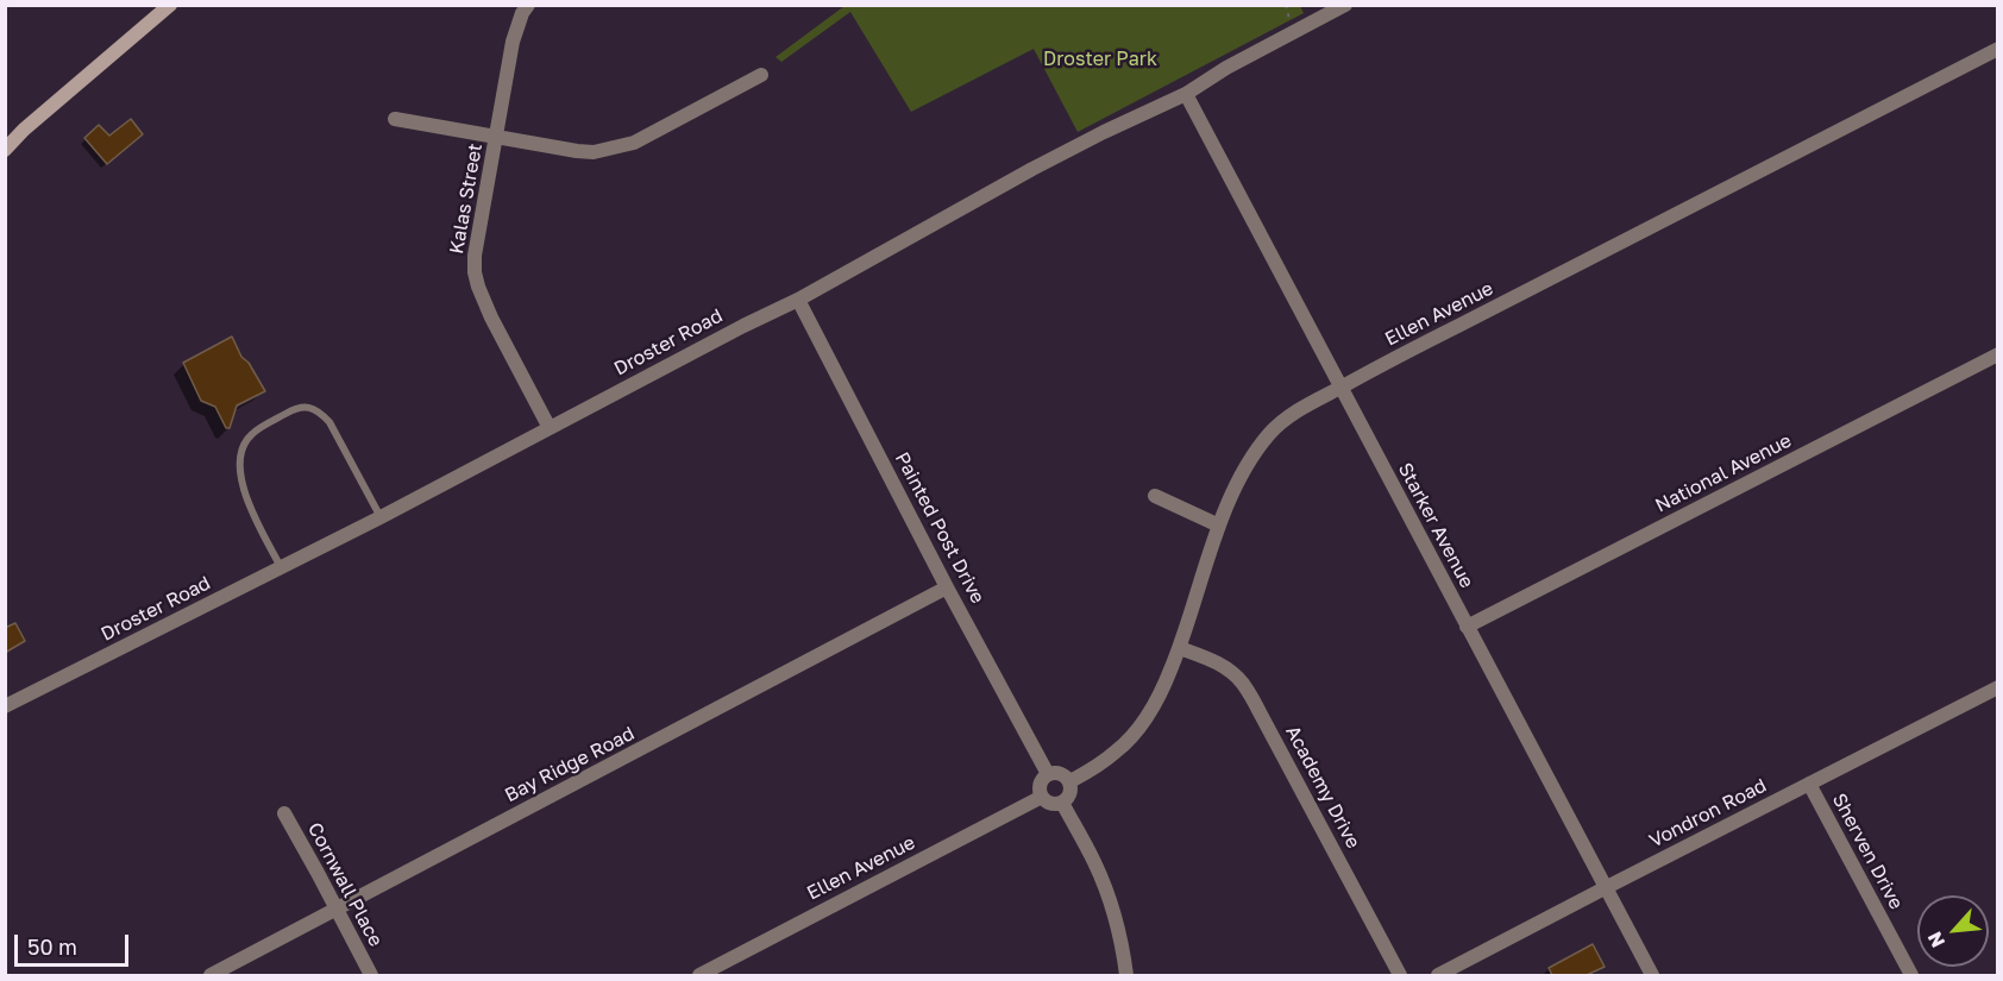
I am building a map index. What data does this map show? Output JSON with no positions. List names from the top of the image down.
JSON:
{
  "streets": {
    "street": [
      "Kalas Street",
      "Ellen Avenue",
      "Droster Road",
      "National Avenue",
      "Starker Avenue",
      "Painted Post Drive",
      "Bay Ridge Road",
      "Academy Drive",
      "Vondron Road",
      "Sherven Drive",
      "Cornwall Place"
    ]
  },
  "crossings": [
    ["Kalas Street", "Droster Road"],
    ["Ellen Avenue", "Starker Avenue"],
    ["Ellen Avenue", "Painted Post Drive"],
    ["Ellen Avenue", "Academy Drive"],
    ["Droster Road", "Starker Avenue"],
    ["Droster Road", "Painted Post Drive"],
    ["National Avenue", "Starker Avenue"],
    ["Starker Avenue", "Vondron Road"],
    ["Painted Post Drive", "Bay Ridge Road"],
    ["Bay Ridge Road", "Cornwall Place"],
    ["Vondron Road", "Sherven Drive"]
  ],
  "parks": ["Droster Park"],
  "scale_bar": "50 m",
  "north": "bottom left"
}
